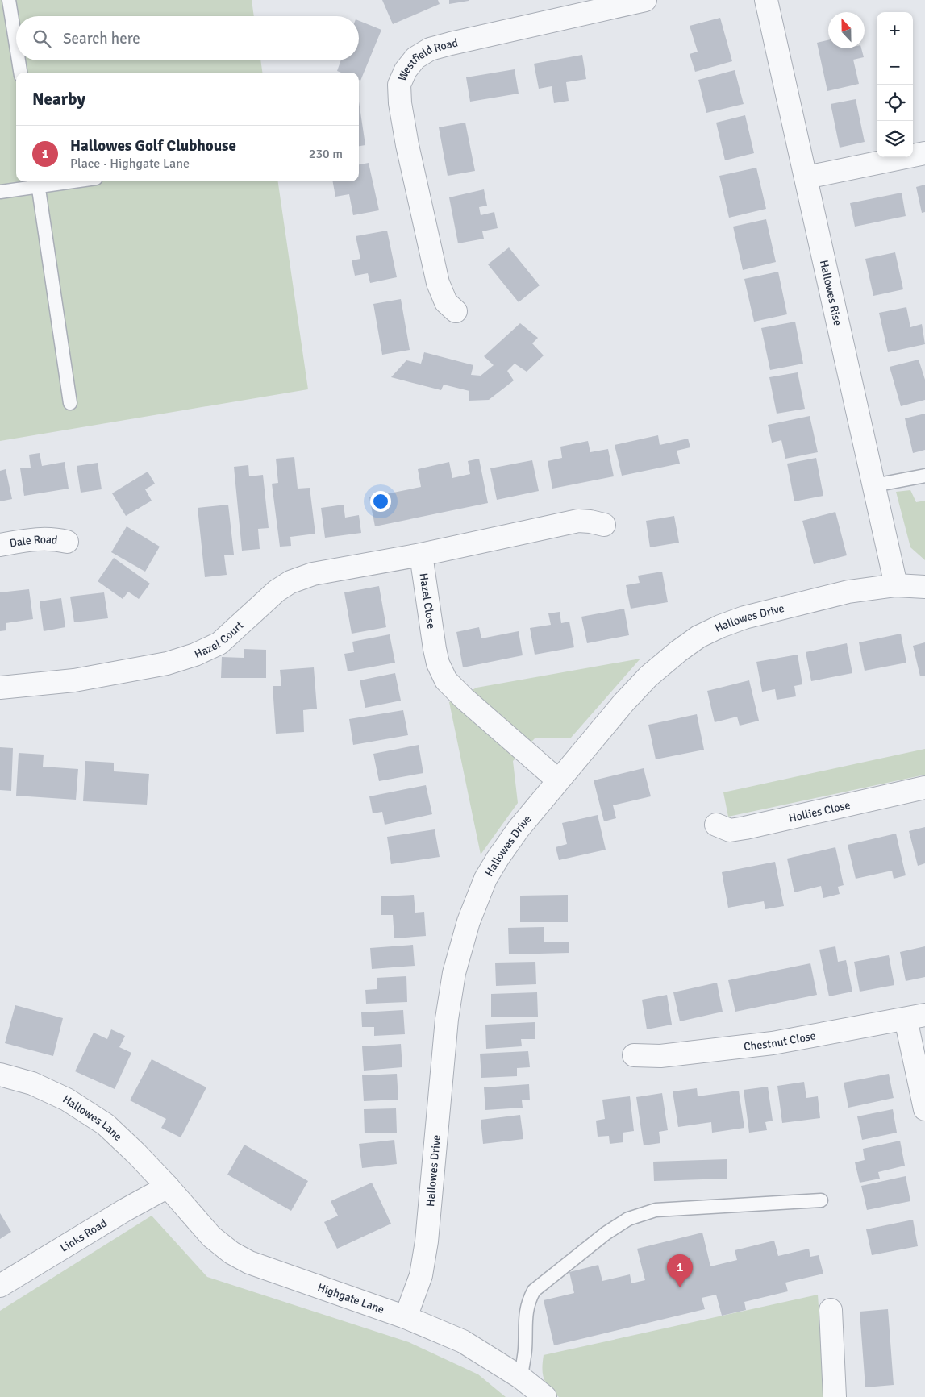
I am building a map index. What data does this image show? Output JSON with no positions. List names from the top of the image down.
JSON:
{
  "streets": {
    "street": [
      "Westfield Road",
      "Hallowes Rise",
      "Dale Road",
      "Hazel Close",
      "Hallowes Drive",
      "Hazel Court",
      "Hollies Close",
      "Chestnut Close",
      "Hallowes Lane",
      "Links Road",
      "Highgate Lane"
    ]
  },
  "crossings": [
    ["Hallowes Rise", "Hallowes Drive"],
    ["Hazel Close", "Hallowes Drive"],
    ["Hazel Close", "Hazel Court"],
    ["Hallowes Drive", "Highgate Lane"],
    ["Hallowes Lane", "Links Road"],
    ["Hallowes Lane", "Highgate Lane"],
    ["Links Road", "Highgate Lane"]
  ],
  "north": "top",
  "page": {
    "map_buttons": ["+", "−"],
    "search": "Search here",
    "heading": "Nearby",
    "list": [
      {
        "mark": "1",
        "name": "Hallowes Golf Clubhouse",
        "note": "Place · Highgate Lane",
        "value": "230 m"
      }
    ],
    "pins": "1"
  }
}
